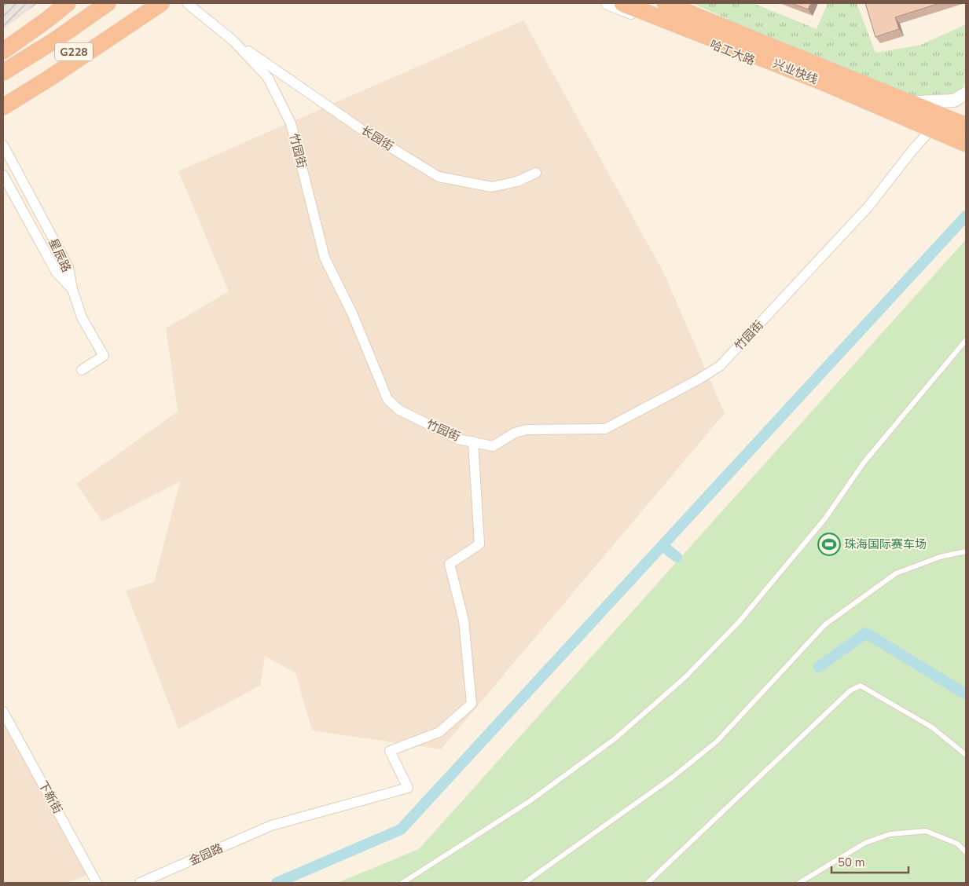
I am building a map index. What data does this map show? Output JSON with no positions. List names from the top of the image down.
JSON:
{
  "streets": {
    "highway": ["G228", "兴业快线"],
    "street": [
      "哈工大路",
      "长园街",
      "竹园街",
      "星辰路",
      "下新街",
      "金园路"
    ]
  },
  "crossings": [
    ["哈工大路", "竹园街"],
    ["长园街", "竹园街"],
    ["竹园街", "金园路"]
  ],
  "places": {
    "sports": ["珠海国际赛车场"]
  },
  "scale_bar": "50 m"
}
